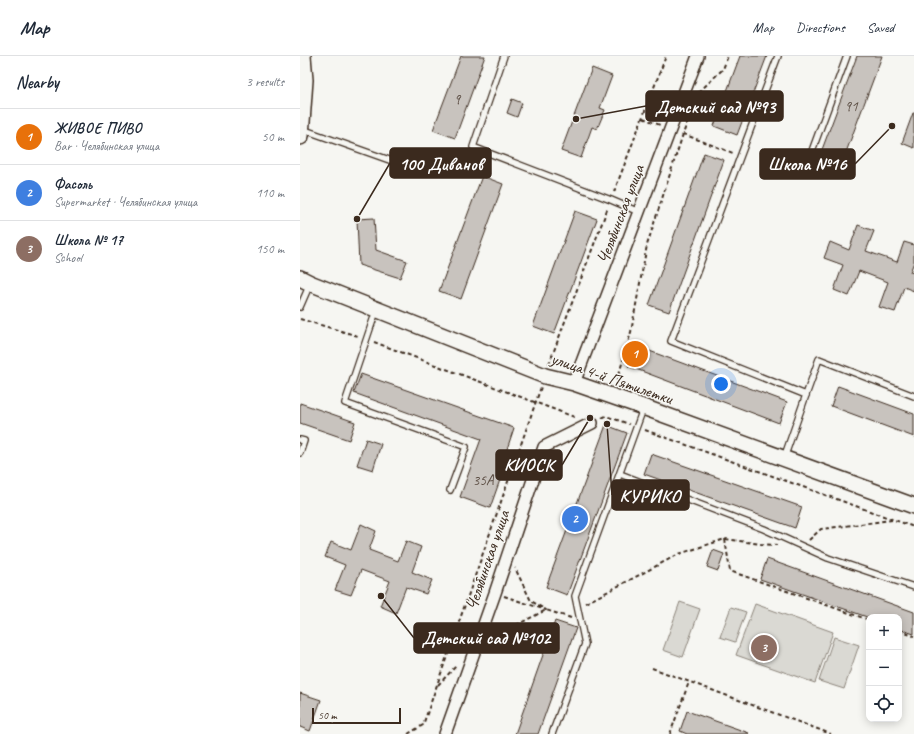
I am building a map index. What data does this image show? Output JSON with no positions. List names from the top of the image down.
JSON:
{
  "streets": {
    "street": ["Челябинская улица", "улица 4-й Пятилетки"]
  },
  "crossings": [
    ["Челябинская улица", "улица 4-й Пятилетки"]
  ],
  "places": [
    "Детский сад №93",
    "Школа №16",
    "100 Диванов",
    "КИОСК",
    "КУРИКО",
    "Детский сад №102"
  ],
  "house_numbers": ["9", "91", "35А"],
  "scale_bar": "50 m",
  "page": {
    "header": "Map",
    "nav": ["Map", "Directions", "Saved"],
    "heading": ["Nearby", "3 results"],
    "list": [
      {
        "mark": "1",
        "name": "ЖИВОЕ ПИВО",
        "note": "Bar · Челябинская улица",
        "value": "50 m"
      },
      {
        "mark": "2",
        "name": "Фасоль",
        "note": "Supermarket · Челябинская улица",
        "value": "110 m"
      },
      {
        "mark": "3",
        "name": "Школа № 17",
        "note": "School",
        "value": "150 m"
      }
    ],
    "pins": ["1", "2", "3"],
    "map_buttons": ["+", "−"],
    "scale": "50 m"
  }
}
